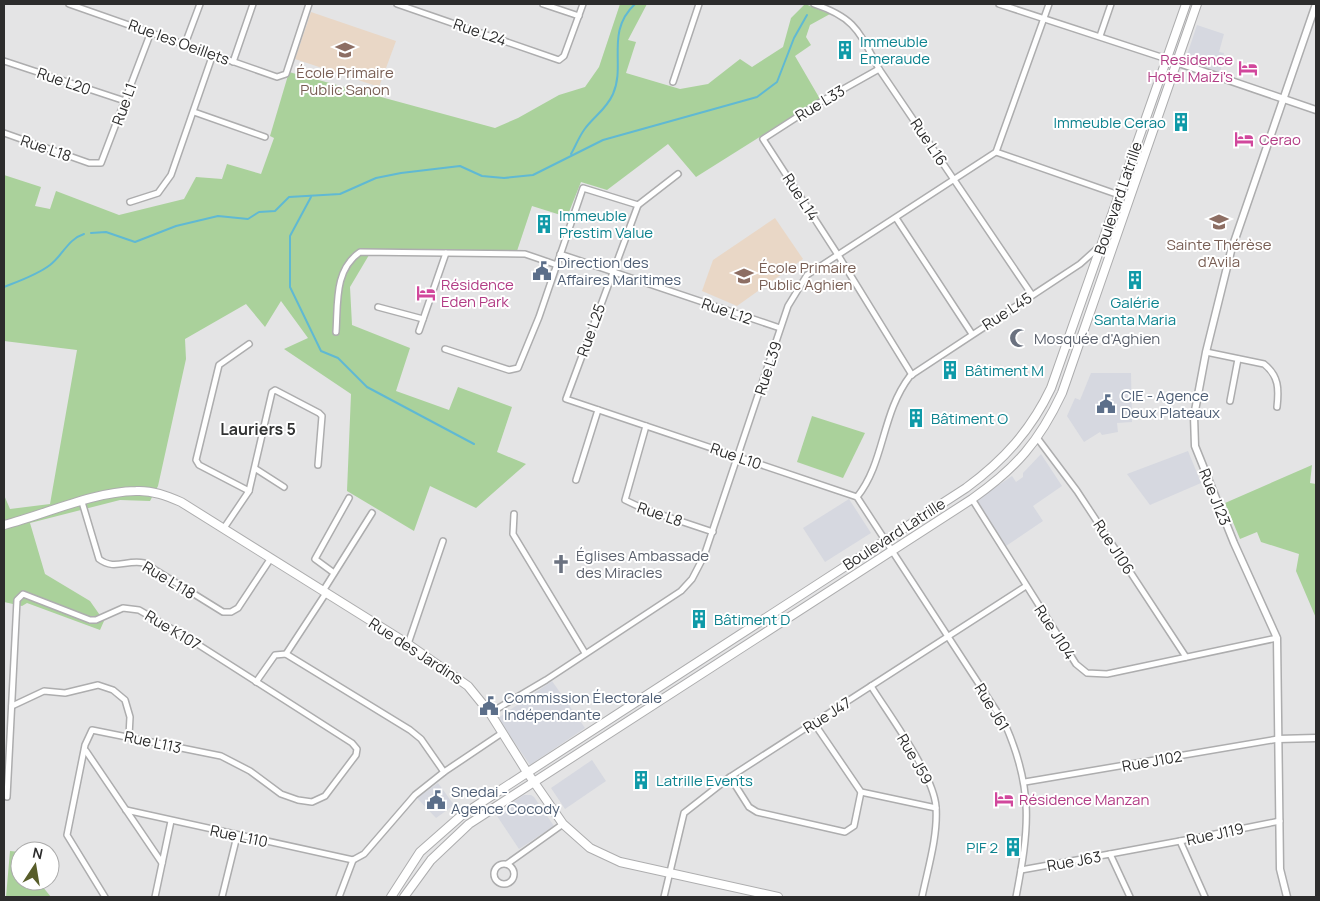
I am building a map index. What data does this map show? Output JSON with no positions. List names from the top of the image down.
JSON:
{
  "streets": {
    "main road": ["Boulevard Latrille", "Rue des Jardins"],
    "street": [
      "Rue L24",
      "Rue les Oeillets",
      "Rue L20",
      "Rue L33",
      "Rue L1",
      "Rue L16",
      "Rue L18",
      "Rue L14",
      "Rue L12",
      "Rue L45",
      "Rue L25",
      "Rue L39",
      "Rue L10",
      "Rue J123",
      "Rue L8",
      "Rue J106",
      "Rue L118",
      "Rue K107",
      "Rue J104",
      "Rue J61",
      "Rue J47",
      "Rue L113",
      "Rue J59",
      "Rue J102",
      "Rue J119",
      "Rue L110",
      "Rue J63"
    ]
  },
  "crossings": [
    ["Rue les Oeillets", "Rue L1"],
    ["Rue L20", "Rue L1"],
    ["Rue L33", "Rue L16"],
    ["Rue L33", "Rue L14"],
    ["Rue L1", "Rue L18"],
    ["Rue L16", "Rue L45"],
    ["Rue L16", "Rue L39"],
    ["Rue L14", "Rue L45"],
    ["Rue L14", "Rue L39"],
    ["Boulevard Latrille", "Rue L45"],
    ["Boulevard Latrille", "Rue J106"],
    ["Boulevard Latrille", "Rue J104"],
    ["Boulevard Latrille", "Rue des Jardins"],
    ["Boulevard Latrille", "Rue J61"],
    ["Rue L12", "Rue L25"],
    ["Rue L12", "Rue L39"],
    ["Rue L25", "Rue L10"],
    ["Rue L39", "Rue L10"],
    ["Rue L39", "Rue L8"],
    ["Rue L39", "Rue des Jardins"],
    ["Rue L10", "Rue L8"],
    ["Rue J123", "Rue J104"],
    ["Rue J123", "Rue J102"],
    ["Rue J123", "Rue J119"],
    ["Rue J106", "Rue J104"],
    ["Rue L118", "Rue des Jardins"],
    ["Rue K107", "Rue L113"],
    ["Rue J104", "Rue J47"],
    ["Rue des Jardins", "Rue J47"],
    ["Rue J61", "Rue J47"],
    ["Rue J61", "Rue J102"],
    ["Rue J61", "Rue J63"],
    ["Rue J47", "Rue J59"]
  ],
  "districts": ["Lauriers 5"],
  "places": {
    "school or university": ["École Primaire Public Sanon", "Sainte Thérèse d’Avila", "École Primaire Public Aghien"],
    "building": [
      "Immeuble Emeraude",
      "Immeuble Cerao",
      "Immeuble Prestim Value",
      "Galérie Santa Maria",
      "Bâtiment M",
      "Bâtiment O",
      "Bâtiment D",
      "Latrille Events",
      "PIF 2"
    ],
    "hotel": [
      "Residence Hotel Maizi's",
      "Cerao",
      "Résidence Eden Park",
      "Résidence Manzan"
    ],
    "public building": [
      "Direction des Affaires Maritimes",
      "CIE - Agence Deux Plateaux",
      "Commission Électorale Indépendante",
      "Snedai - Agence Cocody"
    ],
    "mosque": ["Mosquée d'Aghien"],
    "church": ["Églises Ambassade des Miracles"]
  },
  "north": "top"
}
